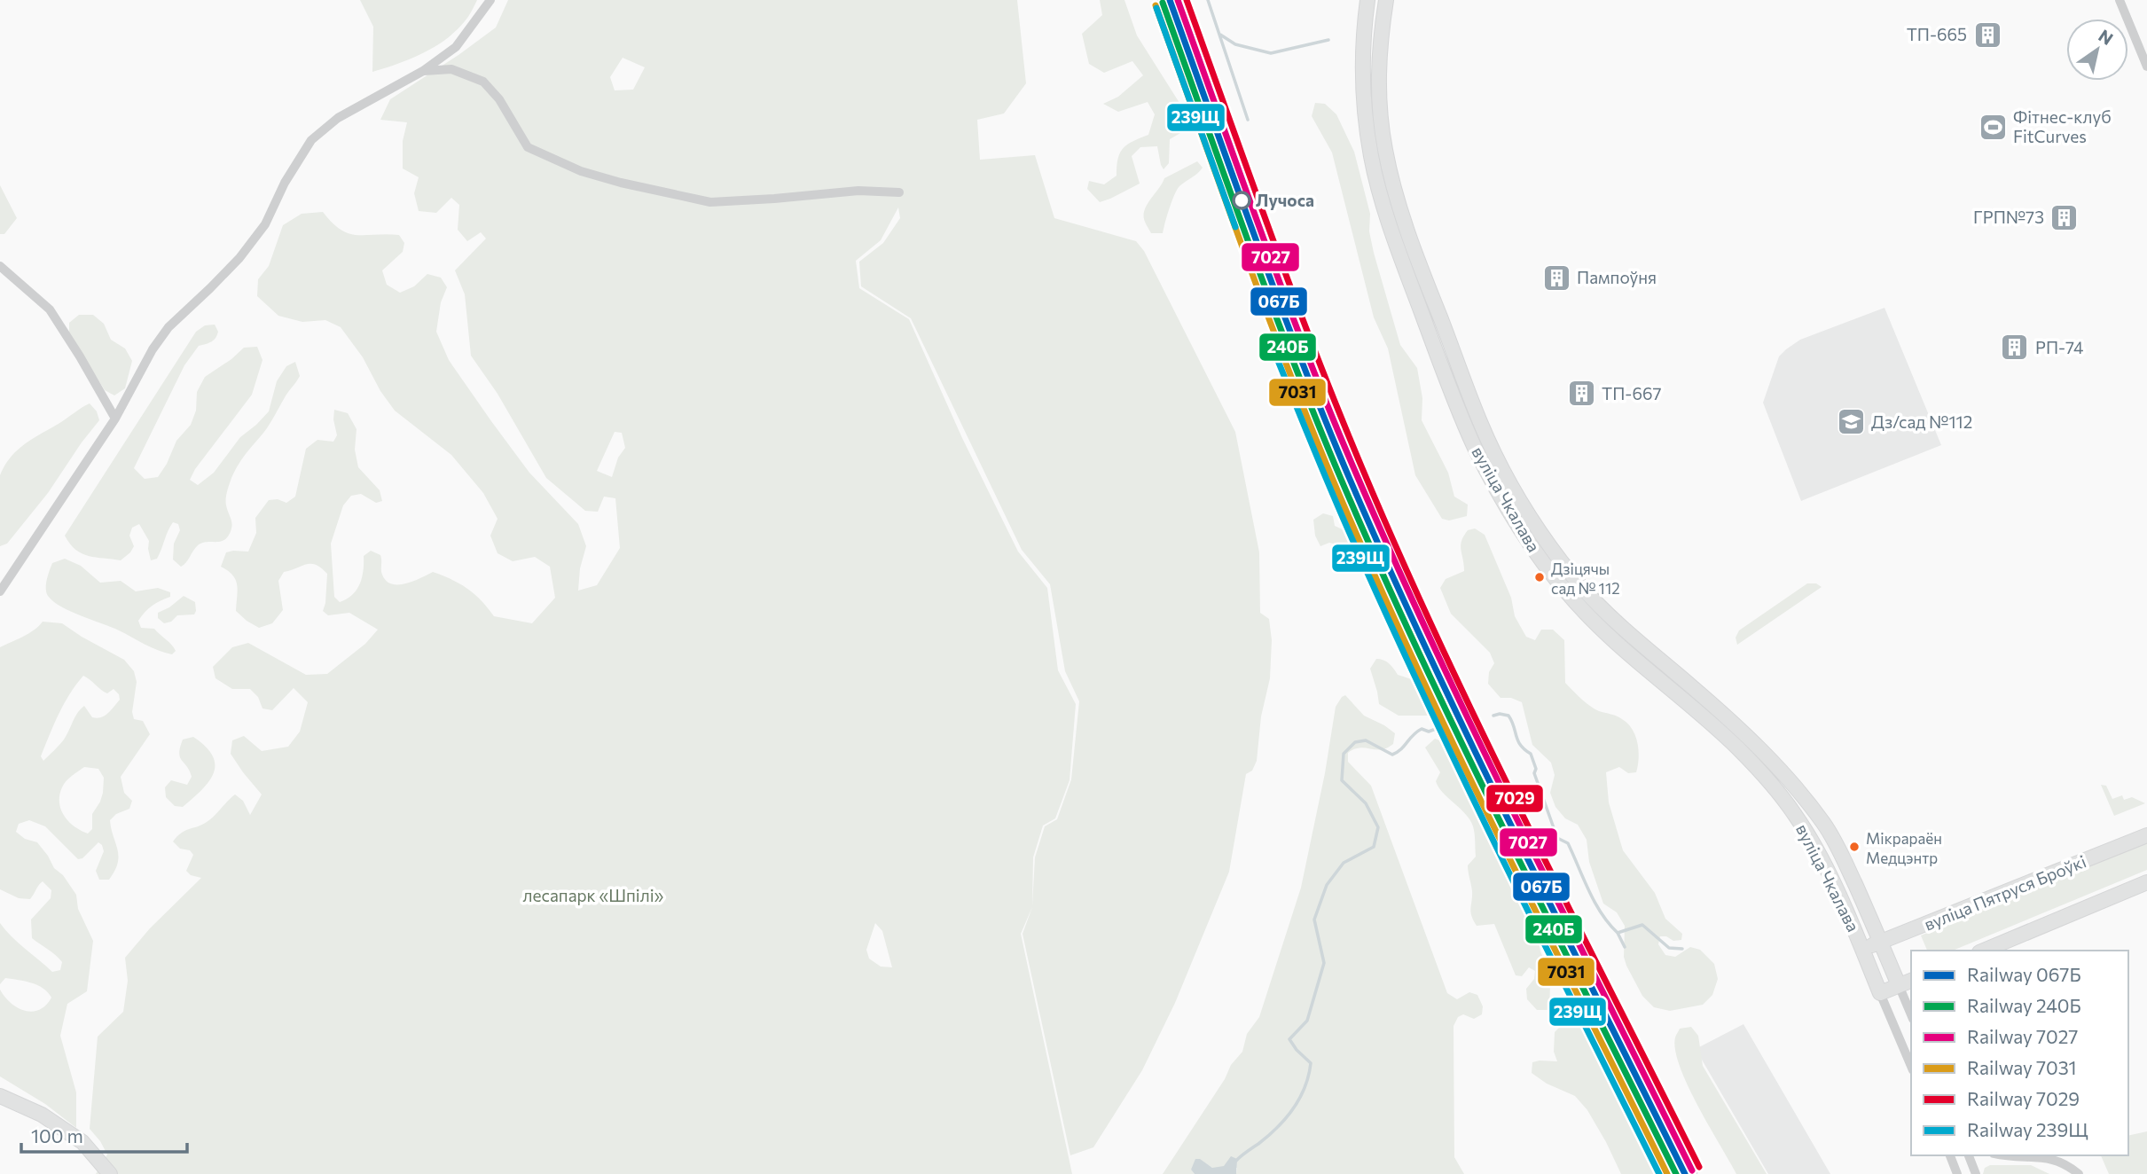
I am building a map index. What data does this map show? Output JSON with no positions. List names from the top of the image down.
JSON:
{
  "streets": {
    "main road": ["вуліца Чкалава", "вуліца Пятруся Броўкі"]
  },
  "crossings": [
    ["вуліца Чкалава", "вуліца Пятруся Броўкі"]
  ],
  "parks": ["лесапарк «Шпілі»"],
  "places": {
    "building": [
      "ТП-665",
      "ГРП№73",
      "Пампоўня",
      "РП-74",
      "ТП-667"
    ],
    "sports": ["Фітнес-клуб FitCurves"],
    "other": ["Лучоса", "Дзіцячы сад № 112", "Мікрараён Медцэнтр"],
    "school or university": ["Дз/сад №112"]
  },
  "lines": [
    "rail line 067Б",
    "rail line 7027",
    "rail line 7029",
    "rail line 240Б",
    "rail line 7031",
    "rail line 239Щ"
  ],
  "legend": [
    "Railway 067Б",
    "Railway 240Б",
    "Railway 7027",
    "Railway 7031",
    "Railway 7029",
    "Railway 239Щ"
  ],
  "scale_bar": "100 m",
  "north": "top right"
}
